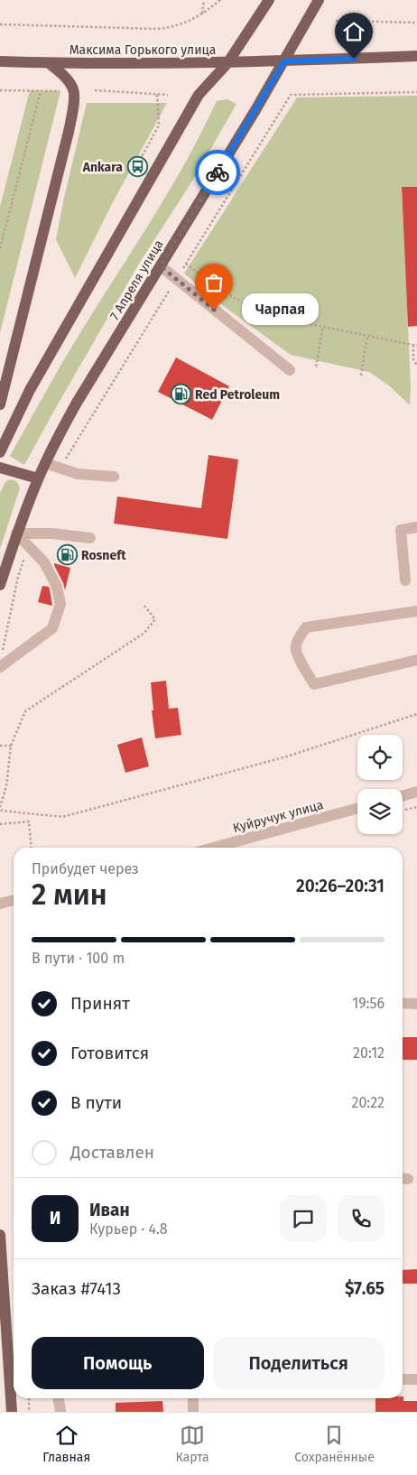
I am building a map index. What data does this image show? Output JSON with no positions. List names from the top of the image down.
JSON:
{
  "streets": {
    "main road": ["Максима Горького улица", "7 Апреля улица"],
    "street": ["Куйручук улица"]
  },
  "crossings": [
    ["Максима Горького улица", "7 Апреля улица"]
  ],
  "places": {
    "bus stop": ["Ankara"],
    "other": ["Чарпая"],
    "fuel station": ["Red Petroleum", "Rosneft"]
  },
  "page": {
    "bubble": "Чарпая",
    "heading": ["2 мин", "Прибудет через", "20:26–20:31"],
    "panel": [
      "Иван",
      "Курьер · 4.8",
      "Заказ #7413",
      "$7.65"
    ],
    "bar": "В пути · 100 m",
    "list": [
      ["Принят", "19:56"],
      ["Готовится", "20:12"],
      ["В пути", "20:22"],
      "Доставлен"
    ],
    "round": "И",
    "buttons": ["Помощь", "Поделиться"],
    "tabs": ["Главная", "Карта", "Сохранённые"]
  }
}
